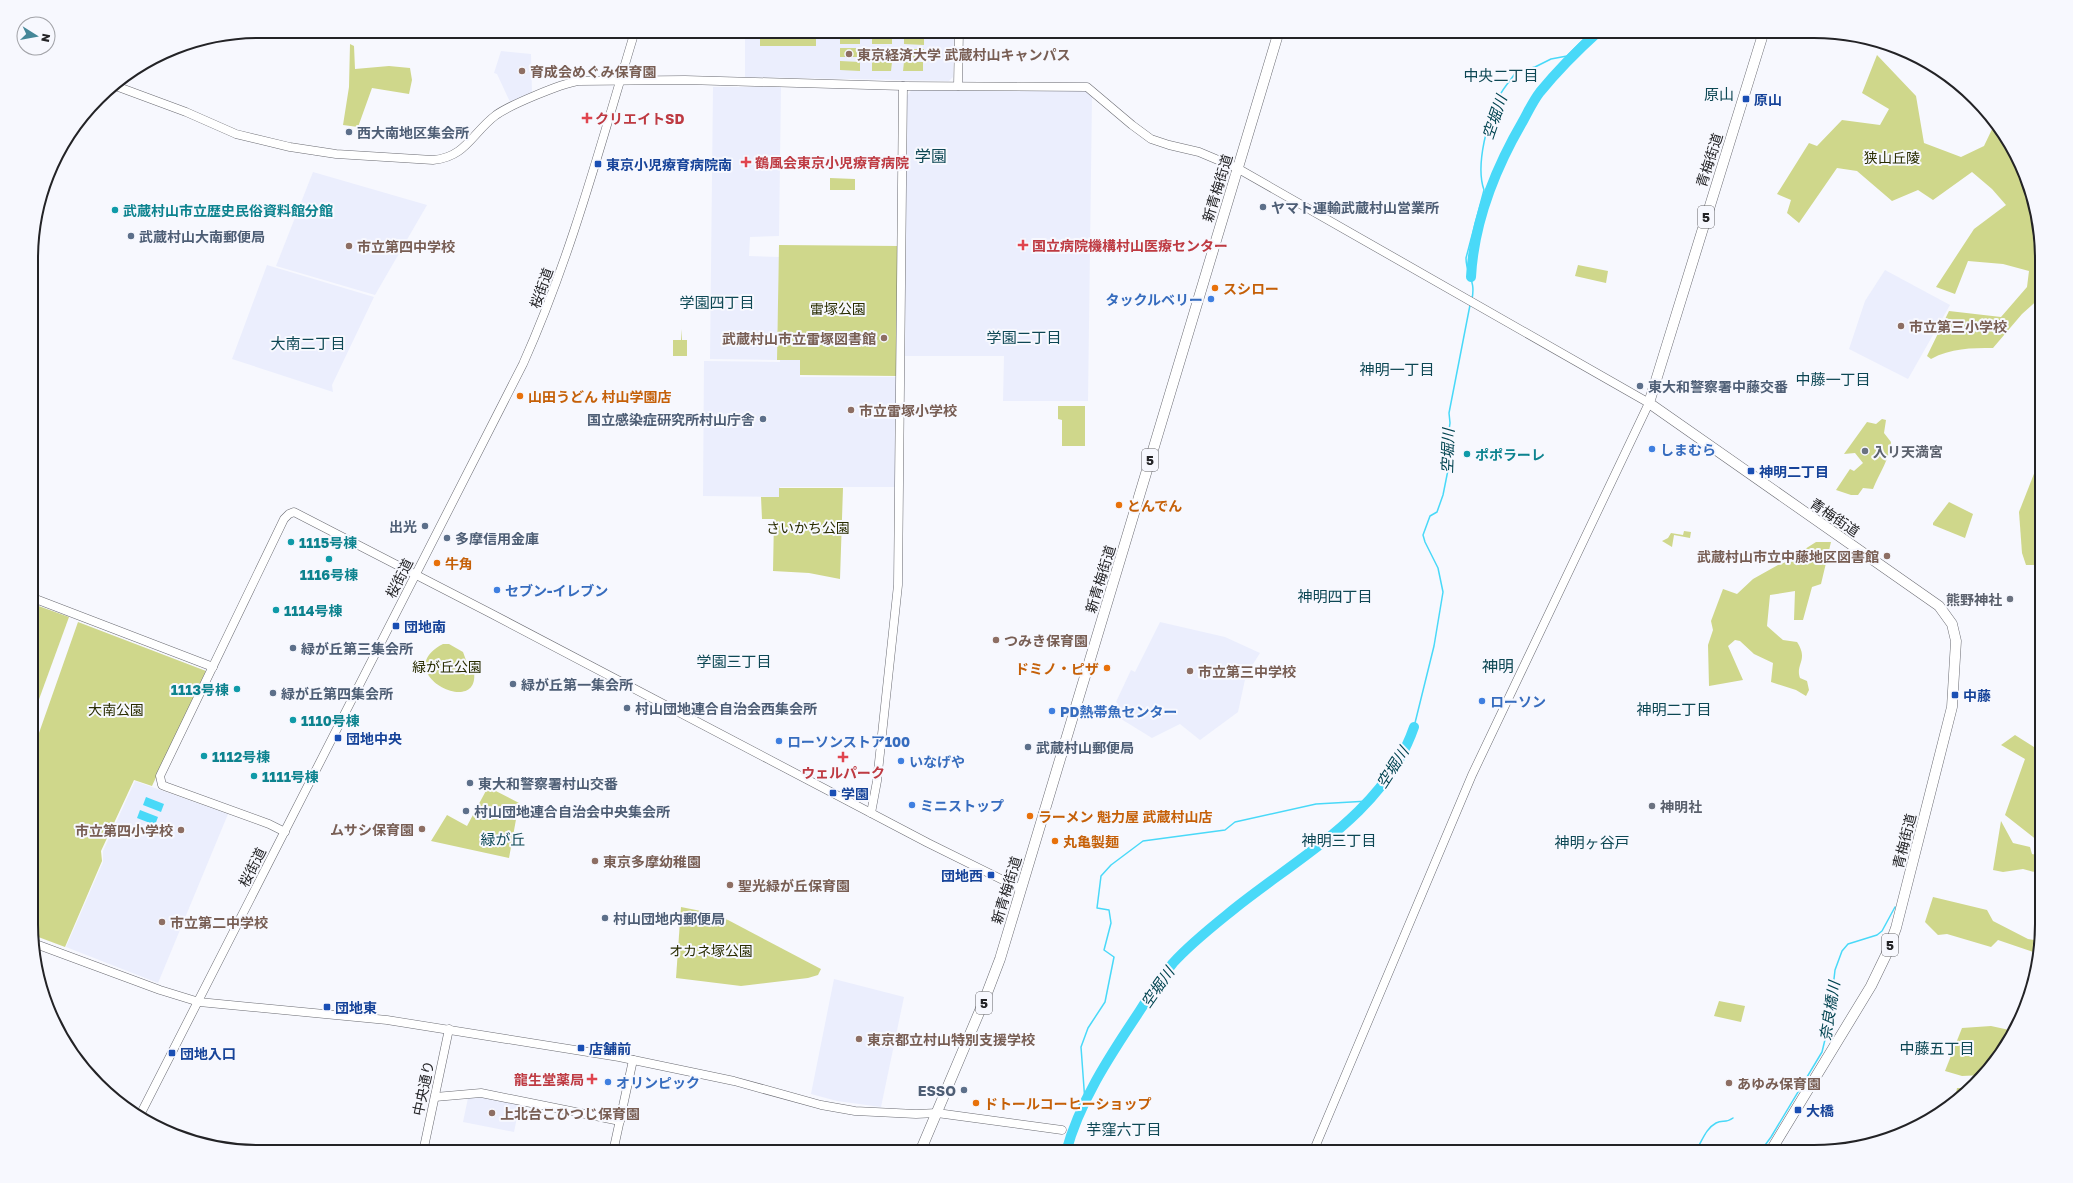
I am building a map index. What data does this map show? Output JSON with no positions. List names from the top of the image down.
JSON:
{
  "streets": {
    "main road": ["青梅街道", "新青梅街道", "5"],
    "street": ["桜街道", "中央通り"]
  },
  "districts": [
    "中央二丁目",
    "原山",
    "学園",
    "学園四丁目",
    "学園二丁目",
    "大南二丁目",
    "神明一丁目",
    "中藤一丁目",
    "神明四丁目",
    "学園三丁目",
    "神明",
    "神明二丁目",
    "緑が丘",
    "神明三丁目",
    "神明ヶ谷戸",
    "中藤五丁目",
    "芋窪六丁目"
  ],
  "water": ["空堀川", "奈良橋川"],
  "parks": [
    "狭山丘陵",
    "雷塚公園",
    "さいかち公園",
    "緑が丘公園",
    "大南公園",
    "オカネ塚公園"
  ],
  "places": {
    "other": [
      "東京経済大学 武蔵村山キャンパス",
      "育成会めぐみ保育園",
      "西大南地区集会所",
      "ヤマト運輸武蔵村山営業所",
      "武蔵村山市立歴史民俗資料館分館",
      "武蔵村山大南郵便局",
      "市立第四中学校",
      "スシロー",
      "タックルベリー",
      "市立第三小学校",
      "武蔵村山市立雷塚図書館",
      "東大和警察署中藤交番",
      "山田うどん 村山学園店",
      "市立雷塚小学校",
      "国立感染症研究所村山庁舎",
      "しまむら",
      "入リ天満宮",
      "ポポラーレ",
      "とんでん",
      "出光",
      "多摩信用金庫",
      "1115号棟",
      "武蔵村山市立中藤地区図書館",
      "1116号棟",
      "牛角",
      "セブン-イレブン",
      "熊野神社",
      "1114号棟",
      "つみき保育園",
      "緑が丘第三集会所",
      "ドミノ・ピザ",
      "市立第三中学校",
      "緑が丘第一集会所",
      "1113号棟",
      "緑が丘第四集会所",
      "ローソン",
      "村山団地連合自治会西集会所",
      "PD熱帯魚センター",
      "1110号棟",
      "ローソンストア100",
      "武蔵村山郵便局",
      "1112号棟",
      "いなげや",
      "1111号棟",
      "東大和警察署村山交番",
      "ミニストップ",
      "神明社",
      "村山団地連合自治会中央集会所",
      "ラーメン 魁力屋 武蔵村山店",
      "ムサシ保育園",
      "市立第四小学校",
      "丸亀製麺",
      "東京多摩幼稚園",
      "聖光緑が丘保育園",
      "村山団地内郵便局",
      "市立第二中学校",
      "東京都立村山特別支援学校",
      "オリンピック",
      "あゆみ保育園",
      "ESSO",
      "ドトールコーヒーショップ",
      "上北台こひつじ保育園"
    ],
    "transit": [
      "原山",
      "東京小児療育病院南",
      "神明二丁目",
      "団地南",
      "中藤",
      "団地中央",
      "学園",
      "団地西",
      "団地東",
      "店舗前",
      "団地入口",
      "大橋"
    ],
    "health": [
      "クリエイトSD",
      "鶴風会東京小児療育病院",
      "国立病院機構村山医療センター",
      "ウェルパーク",
      "龍生堂薬局"
    ]
  },
  "north": "right"
}
